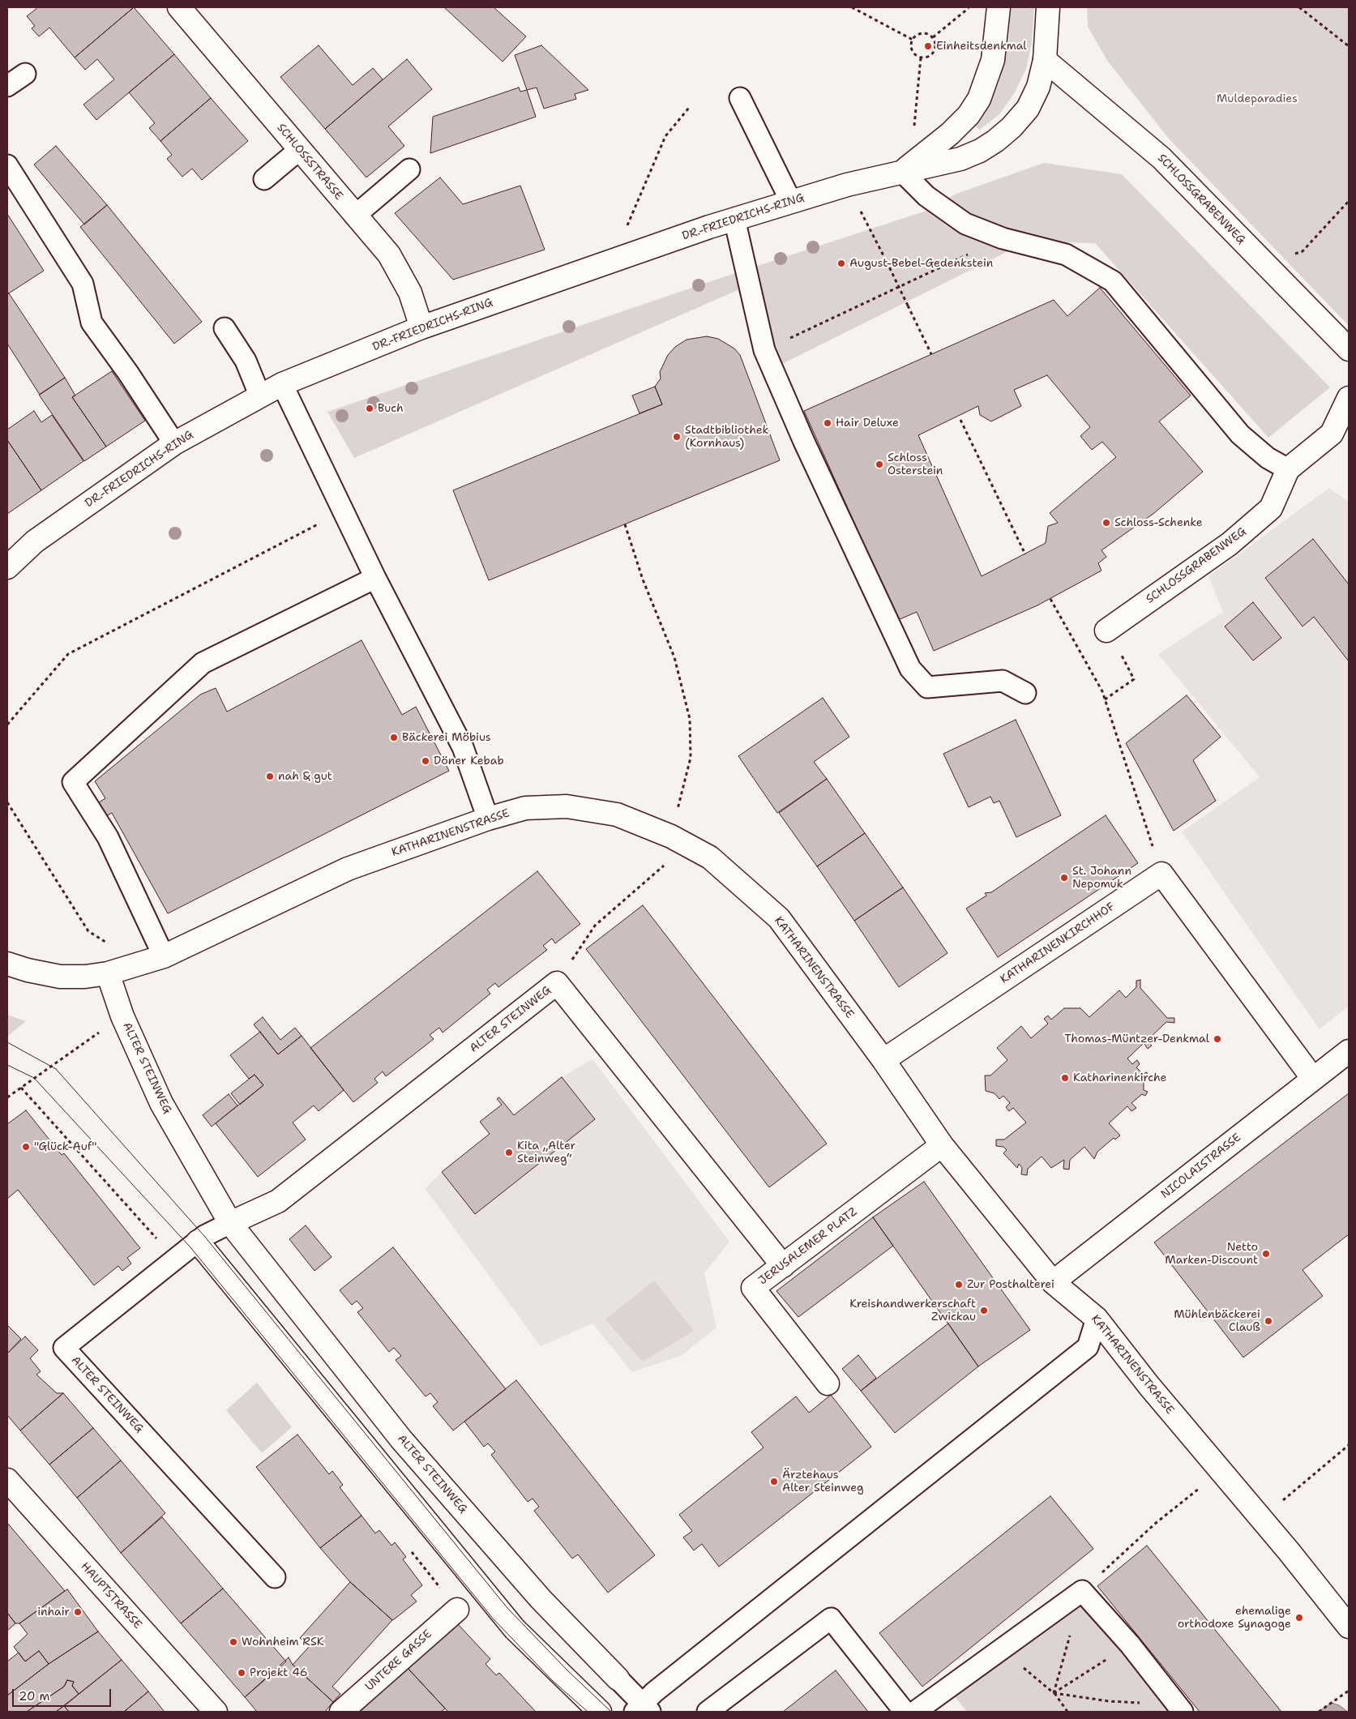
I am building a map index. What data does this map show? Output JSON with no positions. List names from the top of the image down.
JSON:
{
  "streets": {
    "street": [
      "SCHLOSSSTRASSE",
      "SCHLOSSGRABENWEG",
      "DR.-FRIEDRICHS-RING",
      "KATHARINENSTRASSE",
      "KATHARINENKIRCHHOF",
      "ALTER STEINWEG",
      "NICOLAISTRASSE",
      "JERUSALEMER PLATZ",
      "HAUPTSTRASSE",
      "UNTERE GASSE"
    ]
  },
  "crossings": [
    ["SCHLOSSSTRASSE", "DR.-FRIEDRICHS-RING"],
    ["SCHLOSSGRABENWEG", "DR.-FRIEDRICHS-RING"],
    ["KATHARINENSTRASSE", "KATHARINENKIRCHHOF"],
    ["KATHARINENSTRASSE", "ALTER STEINWEG"],
    ["KATHARINENSTRASSE", "NICOLAISTRASSE"],
    ["KATHARINENSTRASSE", "JERUSALEMER PLATZ"],
    ["ALTER STEINWEG", "JERUSALEMER PLATZ"]
  ],
  "parks": ["Muldeparadies"],
  "places": [
    "Einheitsdenkmal",
    "August-Bebel-Gedenkstein",
    "Buch",
    "Hair Deluxe",
    "Stadtbibliothek (Kornhaus)",
    "Schloss Osterstein",
    "Schloss-Schenke",
    "Bäckerei Möbius",
    "Döner Kebab",
    "nah & gut",
    "St. Johann Nepomuk",
    "Thomas-Müntzer-Denkmal",
    "Katharinenkirche",
    "\"Glück-Auf\"",
    "Kita „Alter Steinweg“",
    "Netto Marken-Discount",
    "Zur Posthalterei",
    "Kreishandwerkerschaft Zwickau",
    "Mühlenbäckerei Clauß",
    "Ärztehaus Alter Steinweg",
    "inhair",
    "ehemalige orthodoxe Synagoge",
    "Wohnheim RSK",
    "Projekt 46"
  ],
  "scale_bar": "20 m"
}
